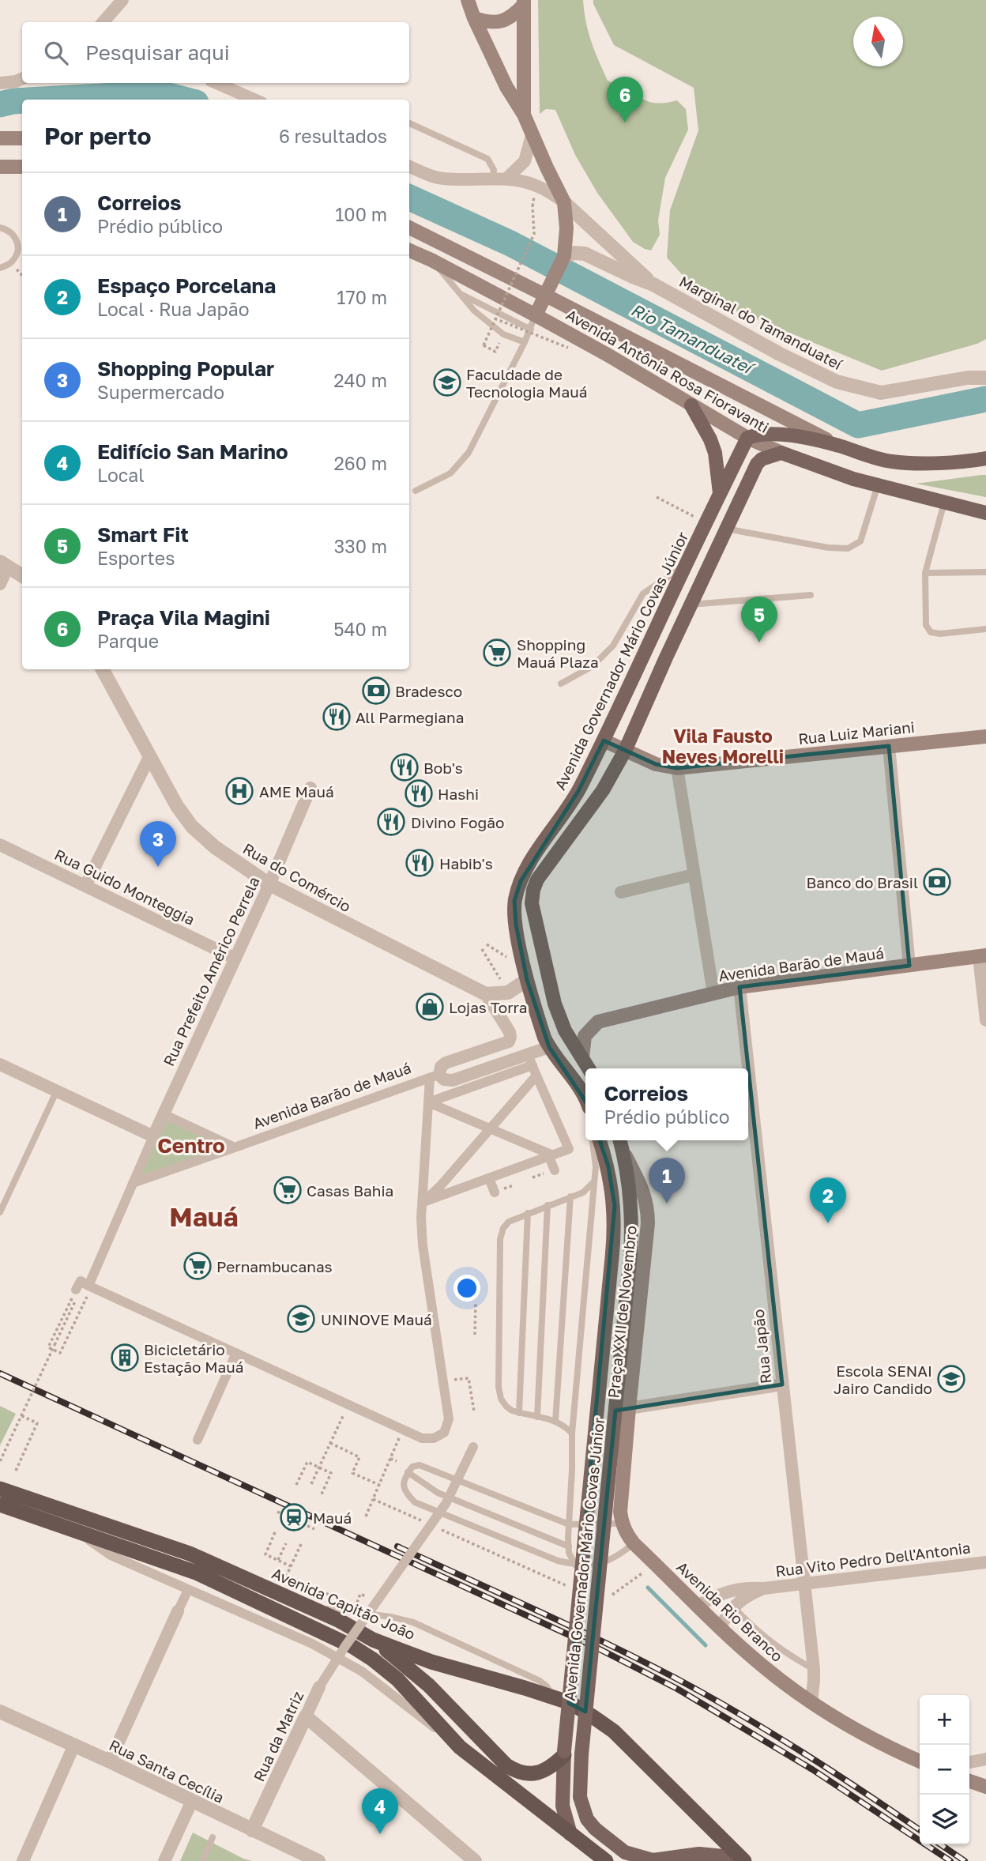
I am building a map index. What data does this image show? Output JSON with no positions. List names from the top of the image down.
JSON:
{
  "streets": {
    "highway": ["Avenida Capitão João"],
    "main road": [
      "Avenida Antônia Rosa Fioravanti",
      "Avenida Governador Mário Covas Júnior",
      "Rua Luiz Mariani",
      "Avenida Barão de Mauá",
      "Praça XXII de Novembro",
      "Avenida Rio Branco"
    ],
    "street": [
      "Marginal do Tamanduateí",
      "Rua do Comércio",
      "Rua Guido Monteggia",
      "Rua Prefeito Américo Perrela",
      "Rua Japão",
      "Rua Vito Pedro Dell'Antonia",
      "Rua da Matriz",
      "Rua Santa Cecília"
    ]
  },
  "crossings": [
    ["Avenida Antônia Rosa Fioravanti", "Avenida Governador Mário Covas Júnior"],
    ["Avenida Governador Mário Covas Júnior", "Rua Luiz Mariani"],
    ["Avenida Governador Mário Covas Júnior", "Avenida Barão de Mauá"],
    ["Avenida Governador Mário Covas Júnior", "Praça XXII de Novembro"],
    ["Avenida Governador Mário Covas Júnior", "Avenida Capitão João"],
    ["Rua do Comércio", "Avenida Barão de Mauá"],
    ["Rua do Comércio", "Rua Prefeito Américo Perrela"],
    ["Rua Guido Monteggia", "Rua Prefeito Américo Perrela"],
    ["Avenida Barão de Mauá", "Rua Japão"],
    ["Rua Japão", "Rua Vito Pedro Dell'Antonia"],
    ["Rua Japão", "Avenida Rio Branco"],
    ["Rua Vito Pedro Dell'Antonia", "Avenida Rio Branco"],
    ["Rua da Matriz", "Rua Santa Cecília"]
  ],
  "districts": ["Vila Fausto Neves Morelli", "Centro", "Mauá"],
  "water": ["Rio Tamanduateí"],
  "places": {
    "school or university": ["Faculdade de Tecnologia Mauá", "UNINOVE Mauá", "Escola SENAI Jairo Candido"],
    "supermarket": ["Shopping Mauá Plaza", "Casas Bahia", "Pernambucanas"],
    "bank": ["Bradesco", "Banco do Brasil"],
    "restaurant": [
      "All Parmegiana",
      "Bob's",
      "Hashi",
      "Divino Fogão",
      "Habib's"
    ],
    "hospital": ["AME Mauá"],
    "shop": ["Lojas Torra"],
    "building": ["Bicicletário Estação Mauá"],
    "station": ["Mauá"]
  },
  "north": "top",
  "page": {
    "search": "Pesquisar aqui",
    "pins": [
      "6",
      "5",
      "3",
      "1",
      "2",
      "4"
    ],
    "heading": ["Por perto", "6 resultados"],
    "list": [
      {
        "mark": "1",
        "name": "Correios",
        "note": "Prédio público",
        "value": "100 m"
      },
      {
        "mark": "2",
        "name": "Espaço Porcelana",
        "note": "Local · Rua Japão",
        "value": "170 m"
      },
      {
        "mark": "3",
        "name": "Shopping Popular",
        "note": "Supermercado",
        "value": "240 m"
      },
      {
        "mark": "4",
        "name": "Edifício San Marino",
        "note": "Local",
        "value": "260 m"
      },
      {
        "mark": "5",
        "name": "Smart Fit",
        "note": "Esportes",
        "value": "330 m"
      },
      {
        "mark": "6",
        "name": "Praça Vila Magini",
        "note": "Parque",
        "value": "540 m"
      }
    ],
    "popup": ["Correios", "Prédio público"],
    "map_buttons": ["+", "−"]
  }
}
